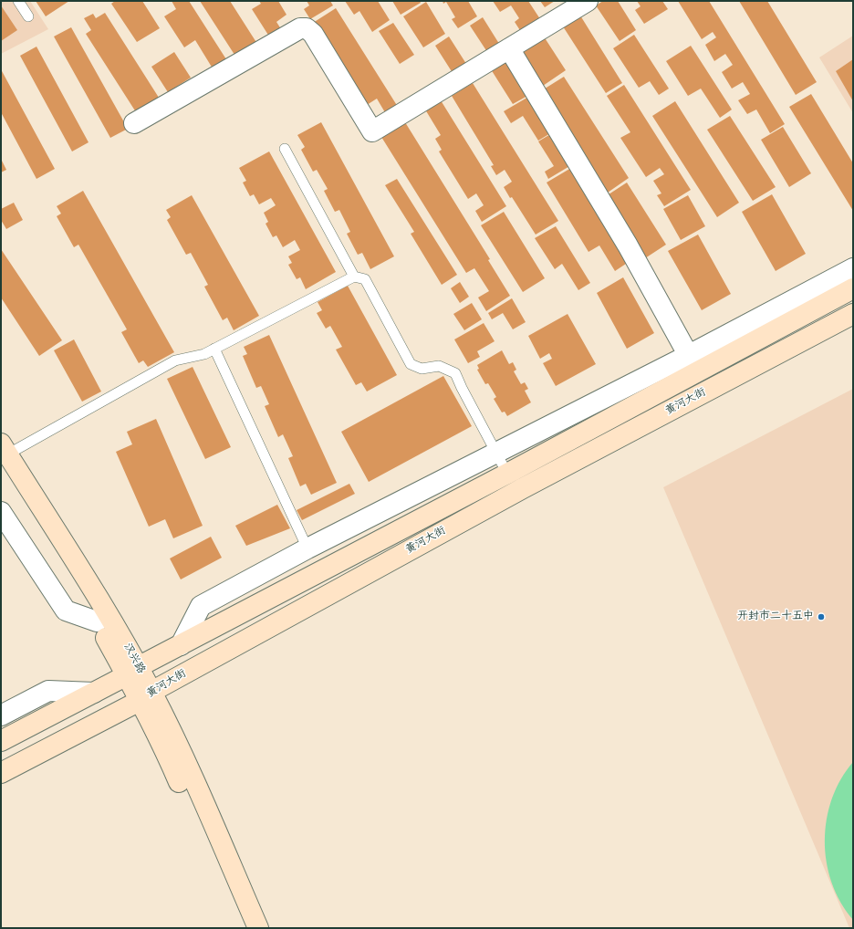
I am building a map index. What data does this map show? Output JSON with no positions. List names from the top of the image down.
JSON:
{
  "streets": {
    "main road": ["黄河大街", "汉兴路"]
  },
  "crossings": [
    ["黄河大街", "汉兴路"]
  ],
  "places": ["开封市二十五中"]
}
